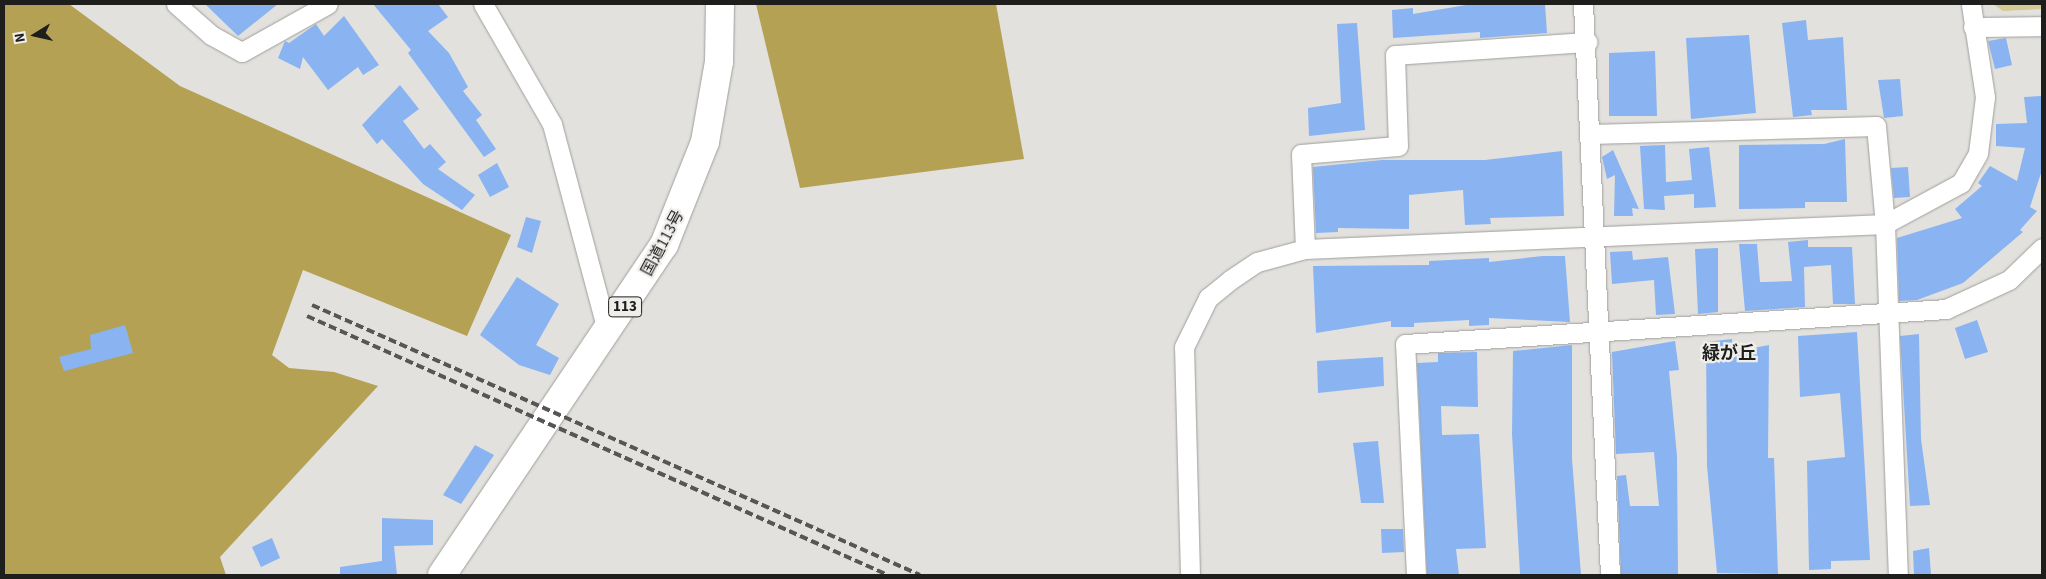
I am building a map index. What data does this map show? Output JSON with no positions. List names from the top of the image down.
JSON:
{
  "streets": {
    "highway": ["国道113号", "113"]
  },
  "districts": ["緑が丘"],
  "north": "left"
}
